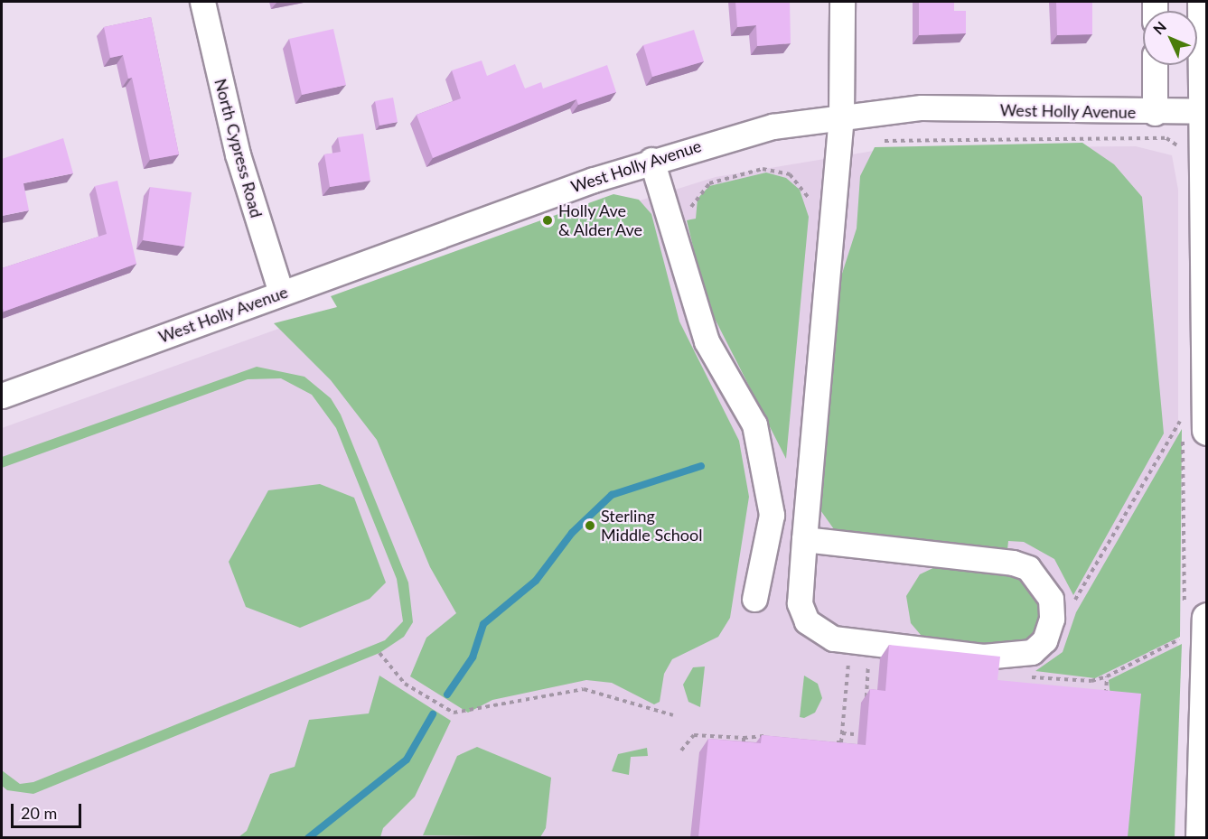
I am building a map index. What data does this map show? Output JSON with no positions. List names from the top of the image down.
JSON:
{
  "streets": {
    "street": ["West Holly Avenue", "North Cypress Road"]
  },
  "crossings": [
    ["West Holly Avenue", "North Cypress Road"]
  ],
  "places": ["Holly Ave & Alder Ave", "Sterling Middle School"],
  "scale_bar": "20 m",
  "north": "top left"
}
